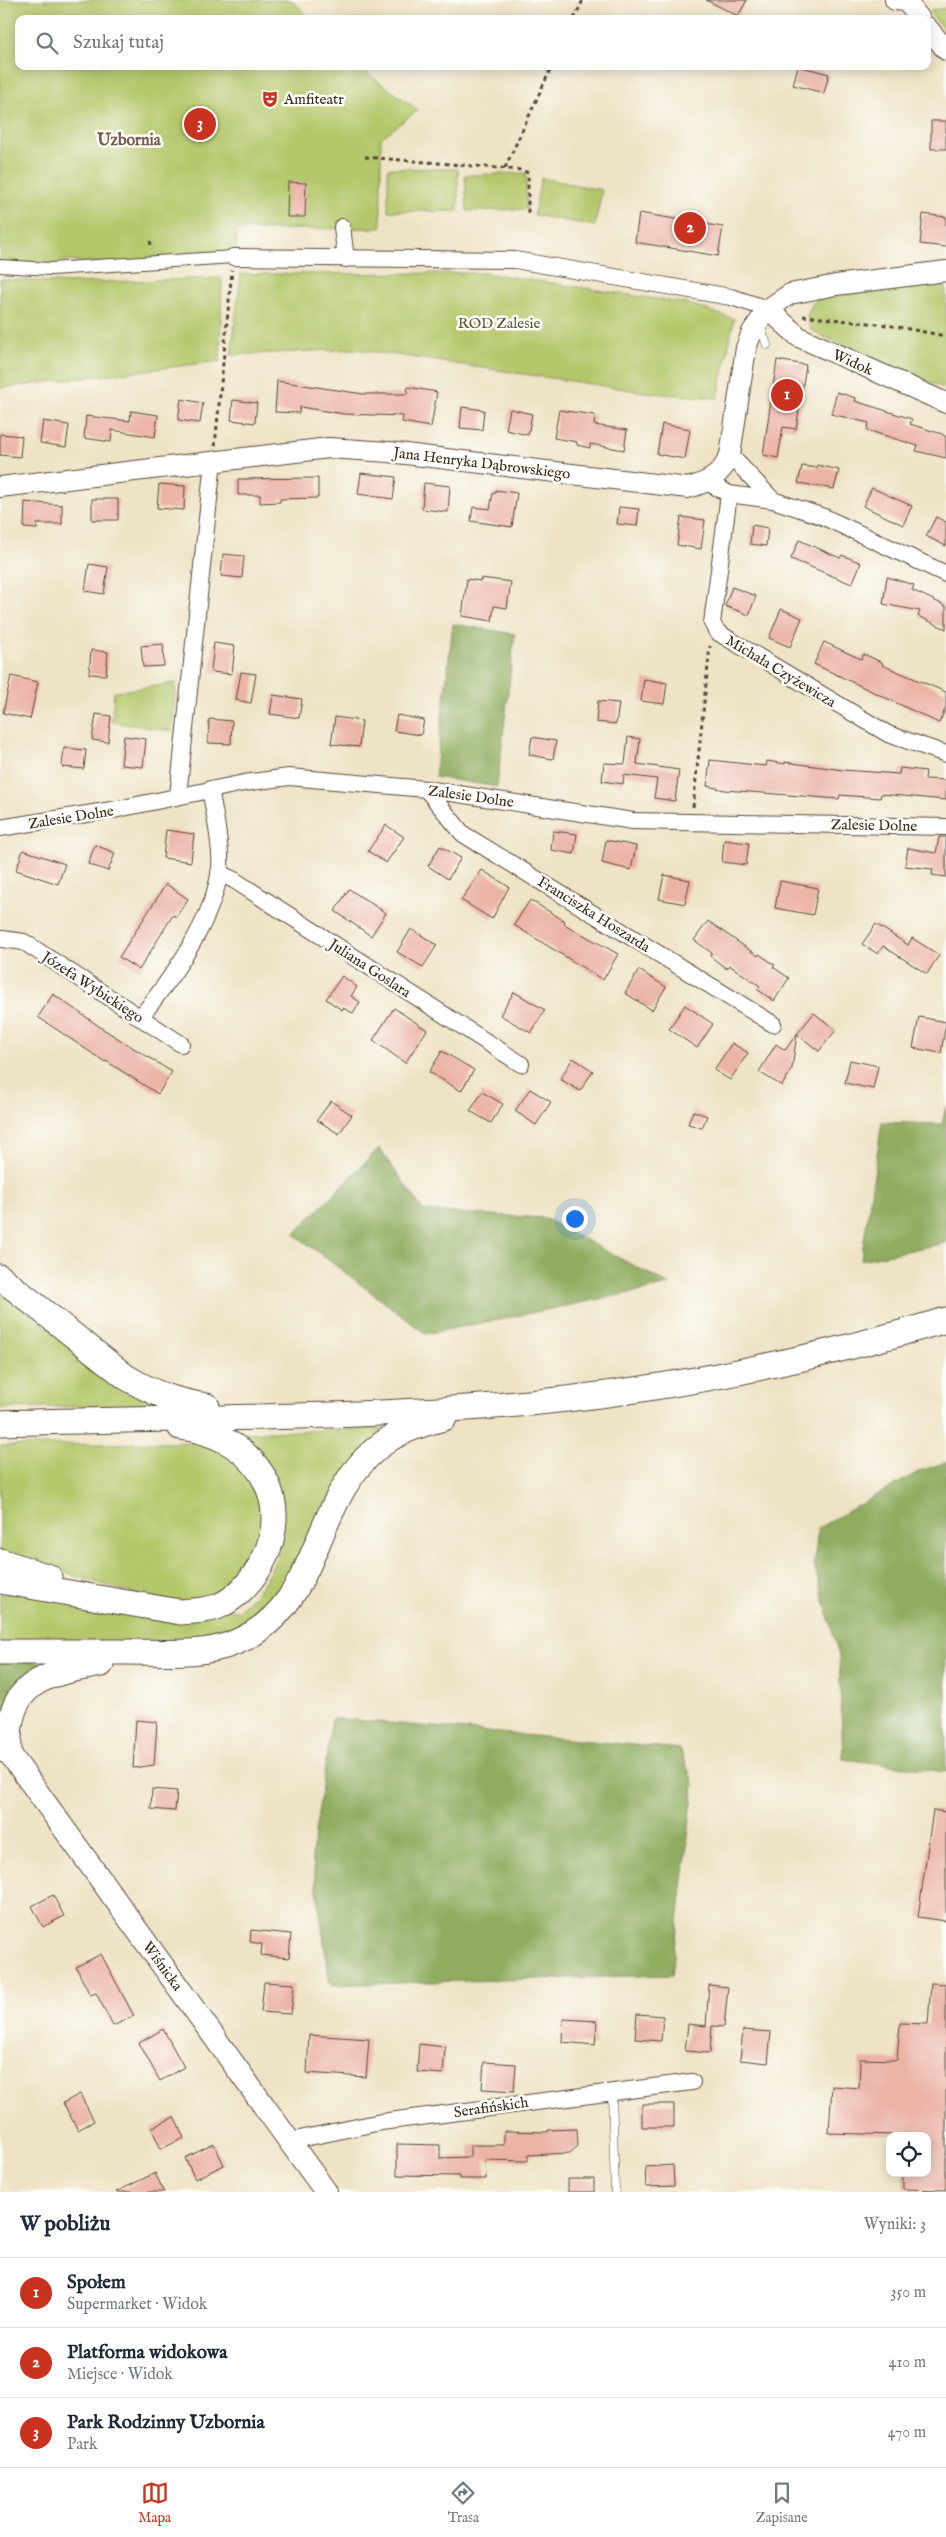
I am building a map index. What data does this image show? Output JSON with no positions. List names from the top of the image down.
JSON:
{
  "streets": {
    "main road": ["Wiśnicka"],
    "street": [
      "Widok",
      "Jana Henryka Dąbrowskiego",
      "Michała Czyżewicza",
      "Zalesie Dolne",
      "Franciszka Hoszarda",
      "Juliana Goslara",
      "Józefa Wybickiego",
      "Serafińskich"
    ]
  },
  "crossings": [
    ["Zalesie Dolne", "Franciszka Hoszarda"],
    ["Wiśnicka", "Serafińskich"]
  ],
  "districts": ["Uzbornia"],
  "parks": ["ROD Zalesie"],
  "places": {
    "theatre": ["Amfiteatr"]
  },
  "page": {
    "search": "Szukaj tutaj",
    "pins": ["3", "2", "1"],
    "heading": ["W pobliżu", "Wyniki: 3"],
    "list": [
      {
        "mark": "1",
        "name": "Społem",
        "note": "Supermarket · Widok",
        "value": "350 m"
      },
      {
        "mark": "2",
        "name": "Platforma widokowa",
        "note": "Miejsce · Widok",
        "value": "410 m"
      },
      {
        "mark": "3",
        "name": "Park Rodzinny Uzbornia",
        "note": "Park",
        "value": "470 m"
      }
    ],
    "nav": ["Mapa", "Trasa", "Zapisane"]
  }
}
